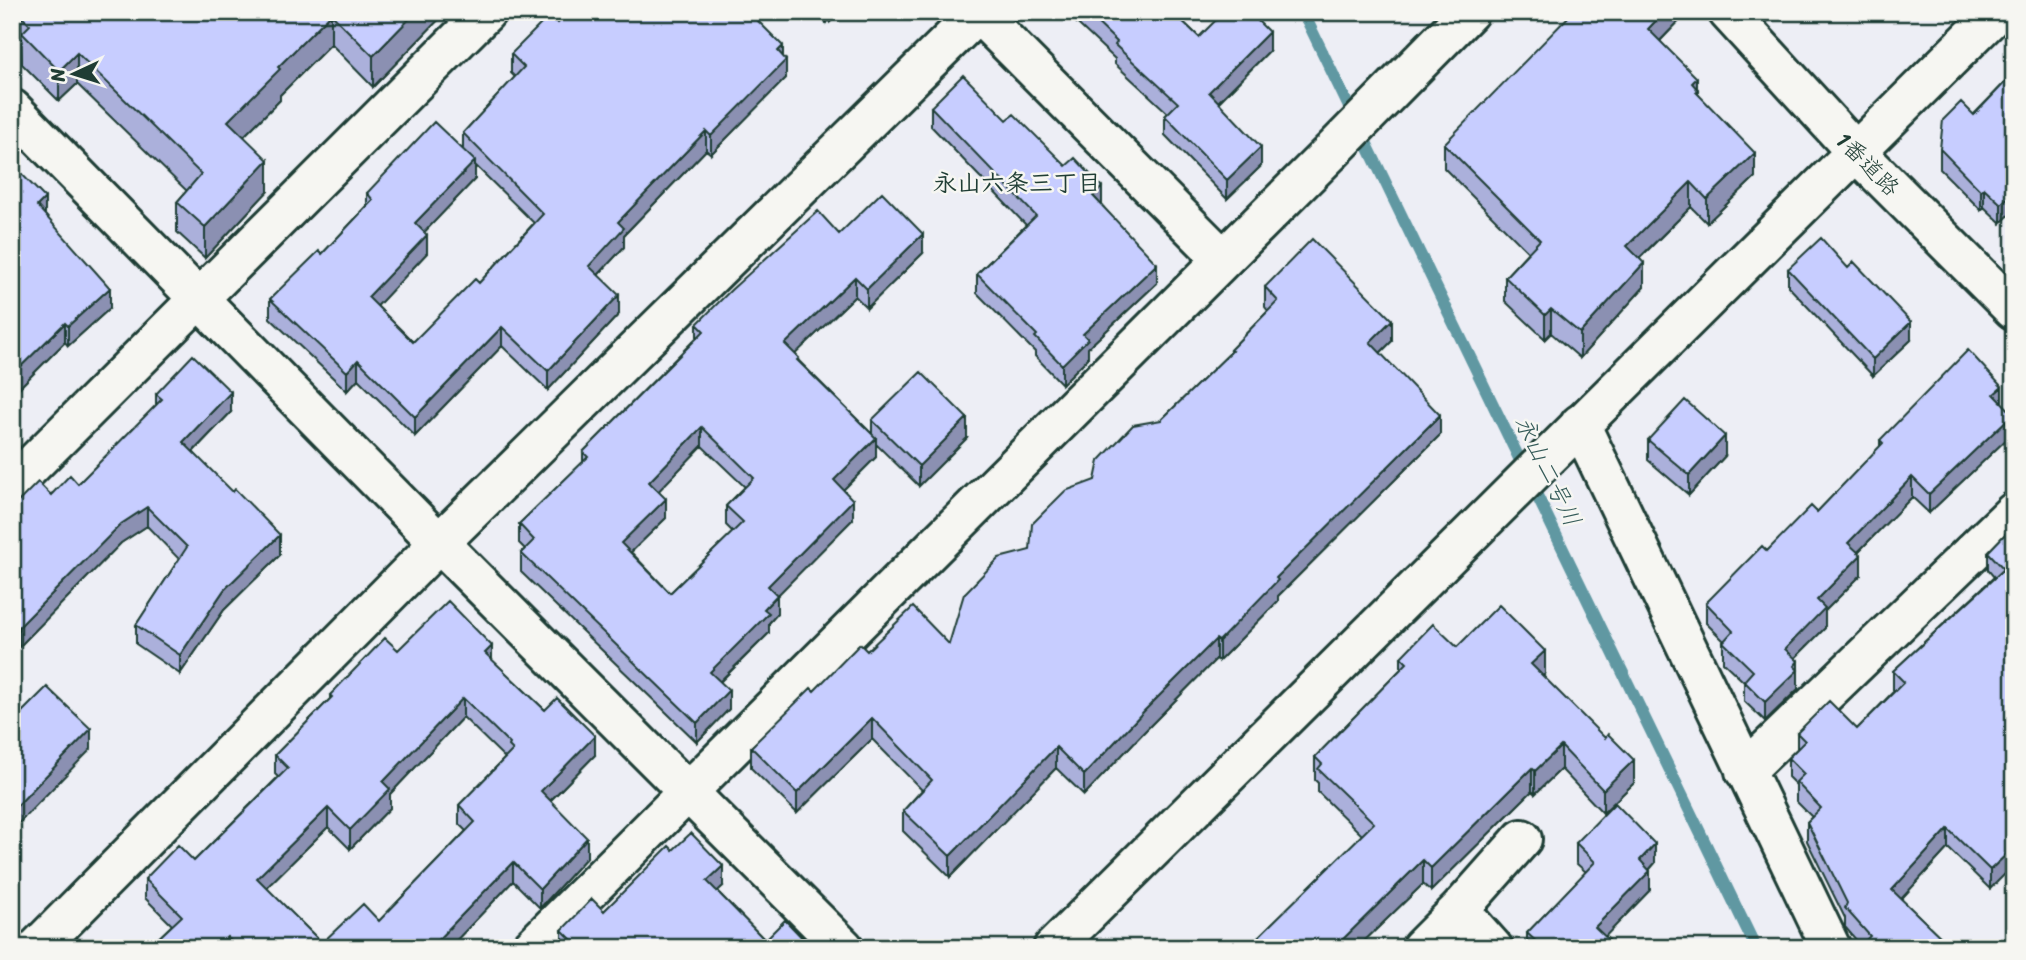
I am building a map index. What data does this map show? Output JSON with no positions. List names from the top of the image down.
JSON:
{
  "streets": {
    "street": ["1番道路"]
  },
  "districts": ["永山六条三丁目"],
  "water": ["永山二号川"],
  "north": "left"
}
